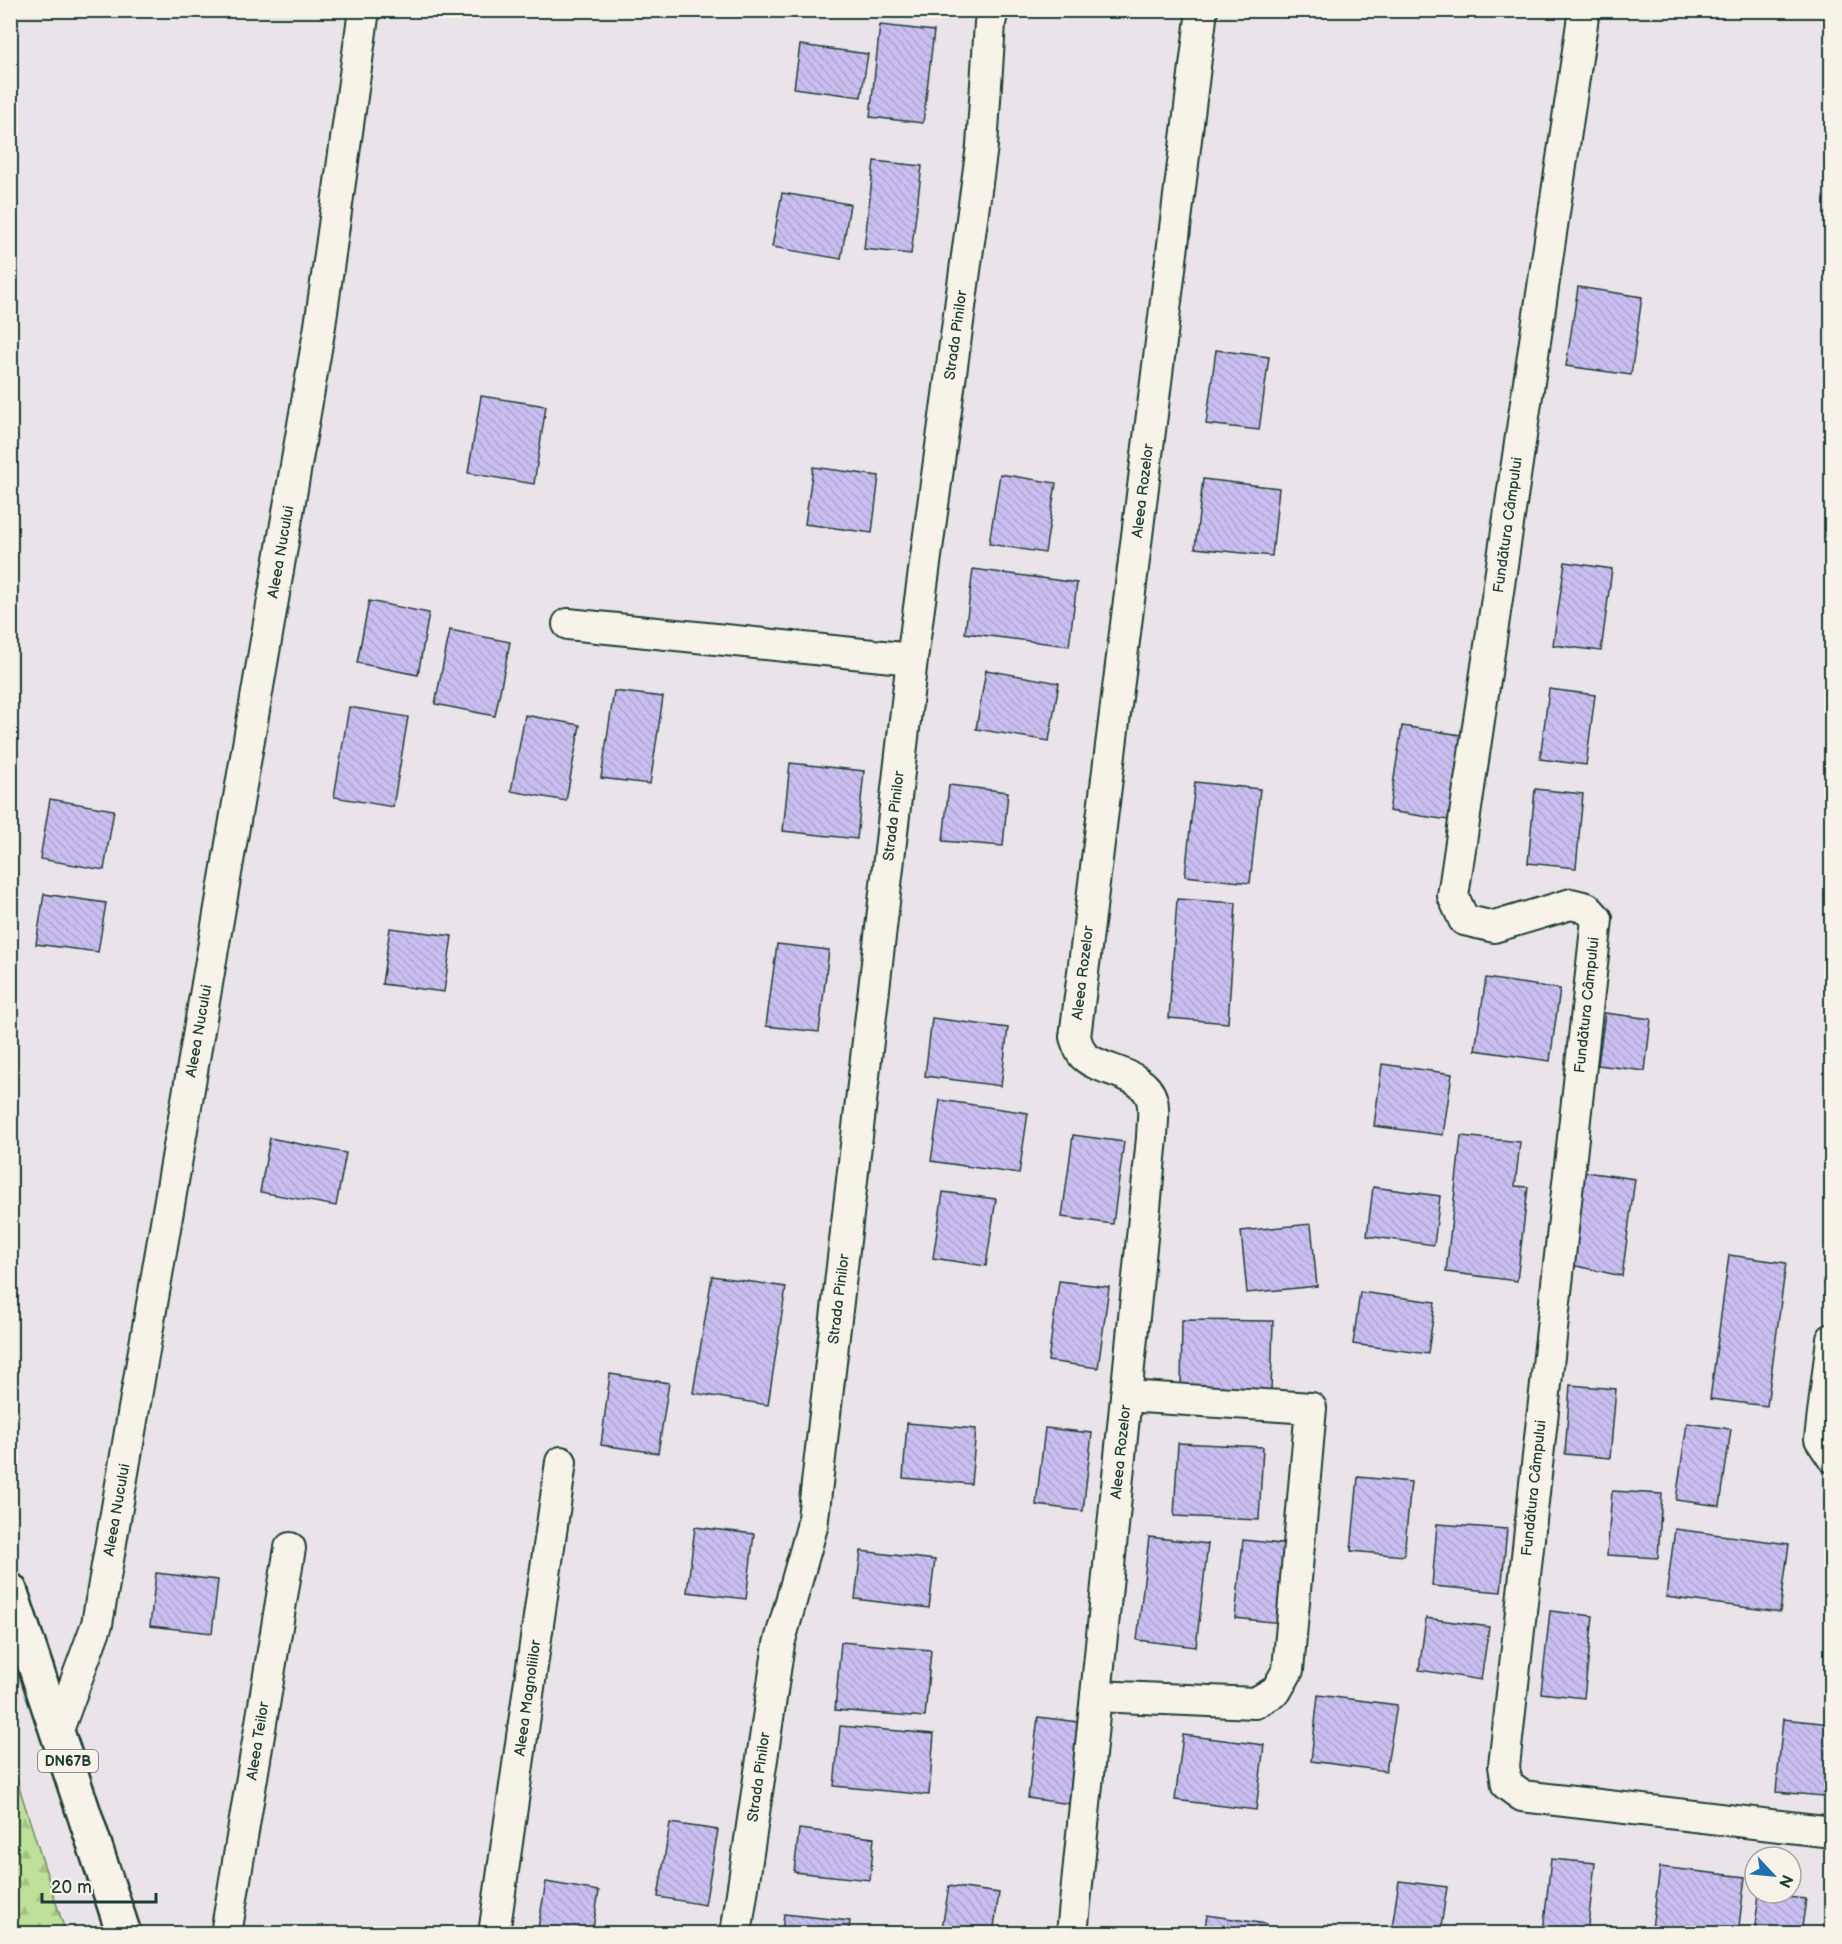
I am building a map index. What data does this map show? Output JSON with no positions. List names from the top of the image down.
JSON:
{
  "streets": {
    "main road": ["DN67B"],
    "street": [
      "Strada Pinilor",
      "Aleea Rozelor",
      "Fundătura Câmpului",
      "Aleea Nucului",
      "Aleea Magnoliilor",
      "Aleea Teilor"
    ]
  },
  "crossings": [
    ["Aleea Nucului", "DN67B"]
  ],
  "scale_bar": "20 m",
  "north": "bottom right"
}
